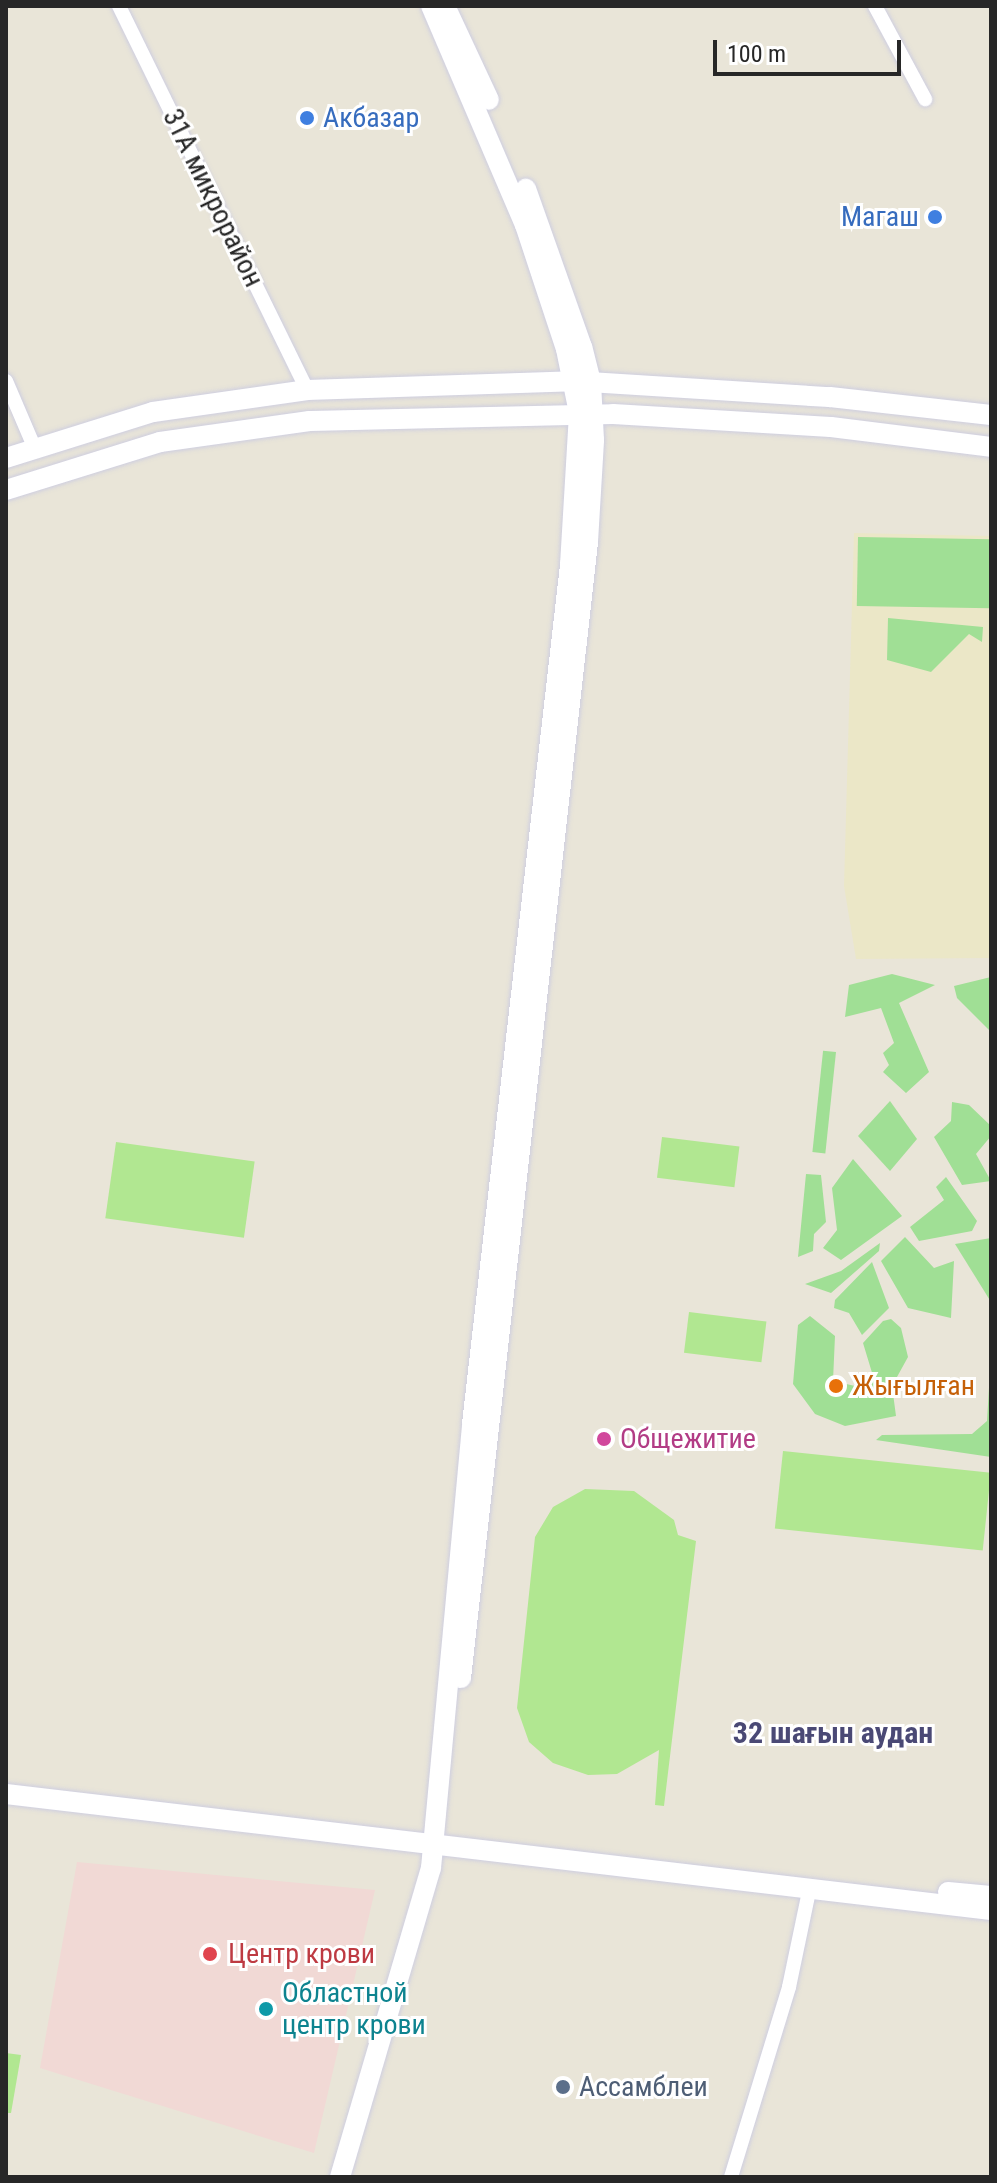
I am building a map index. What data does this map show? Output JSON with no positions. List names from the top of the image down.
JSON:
{
  "streets": {
    "street": ["31А микрорайон"]
  },
  "districts": ["32 шағын аудан"],
  "places": [
    "Акбазар",
    "Магаш",
    "Жығылған",
    "Общежитие",
    "Центр крови",
    "Областной центр крови",
    "Ассамблеи"
  ],
  "scale_bar": "100 m"
}
